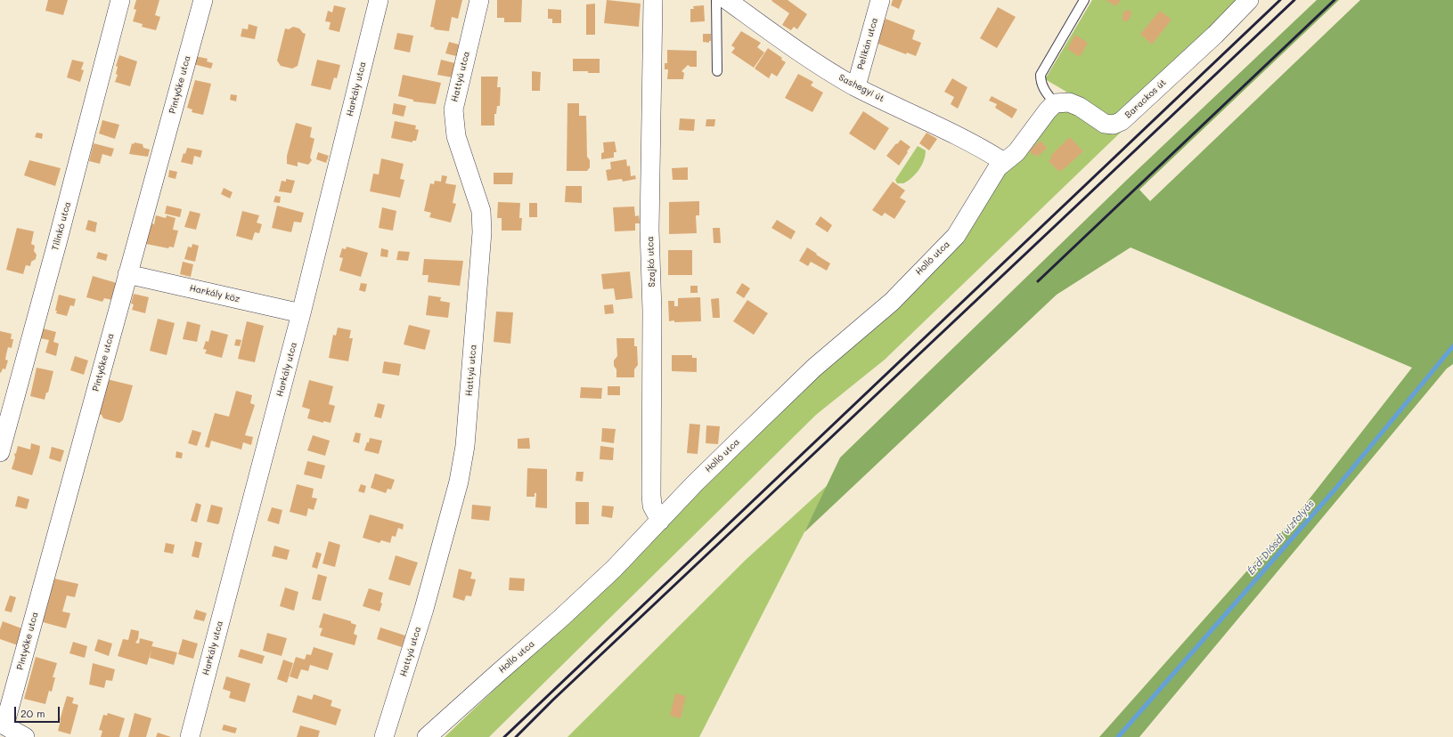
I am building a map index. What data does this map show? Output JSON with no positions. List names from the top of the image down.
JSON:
{
  "streets": {
    "street": [
      "Pelikán utca",
      "Hattyú utca",
      "Pintyőke utca",
      "Sashegyi út",
      "Harkály utca",
      "Barackos út",
      "Tilinkó utca",
      "Holló utca",
      "Szajkó utca",
      "Harkály köz"
    ]
  },
  "crossings": [
    ["Pelikán utca", "Sashegyi út"],
    ["Pintyőke utca", "Harkály köz"],
    ["Sashegyi út", "Holló utca"],
    ["Harkály utca", "Harkály köz"],
    ["Holló utca", "Szajkó utca"]
  ],
  "water": ["Érd-Diósdi vízfolyás"],
  "scale_bar": "20 m"
}
